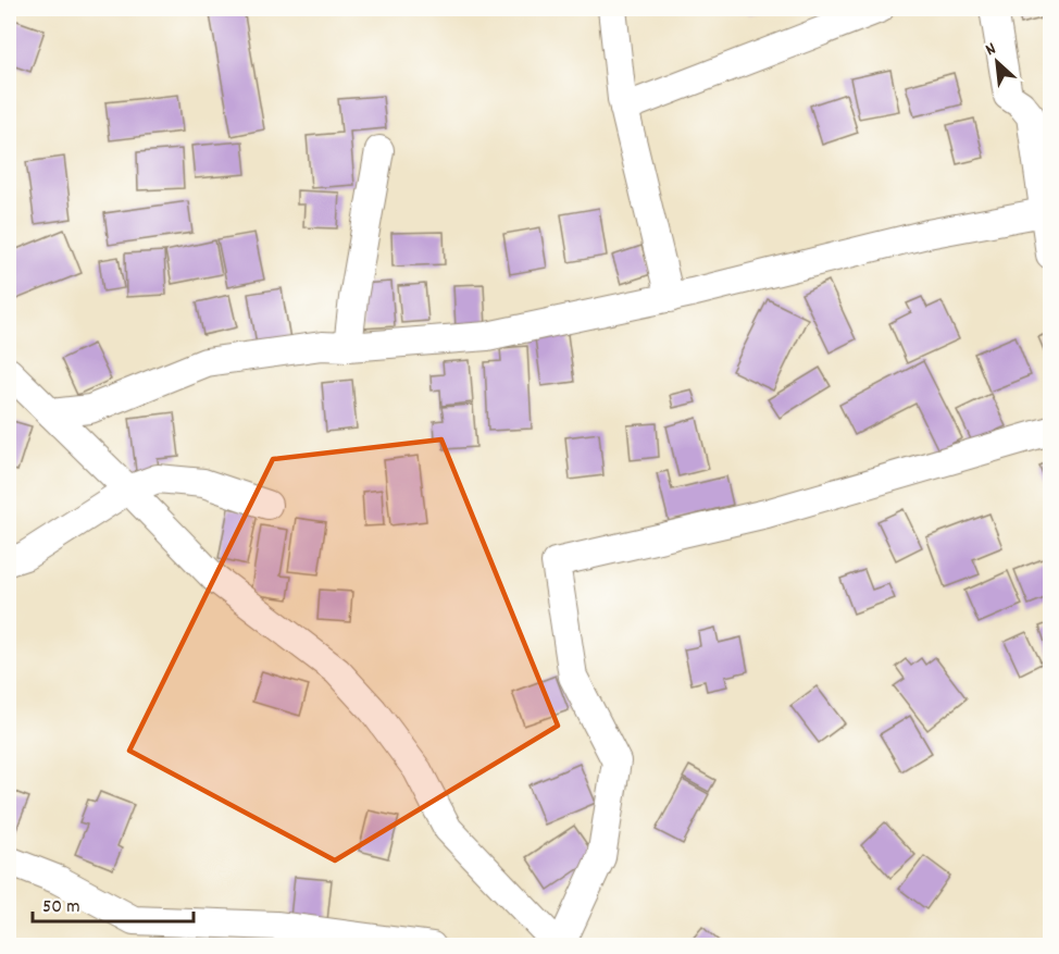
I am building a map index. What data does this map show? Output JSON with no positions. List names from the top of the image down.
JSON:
{
  "scale_bar": "50 m",
  "north": "top left"
}
